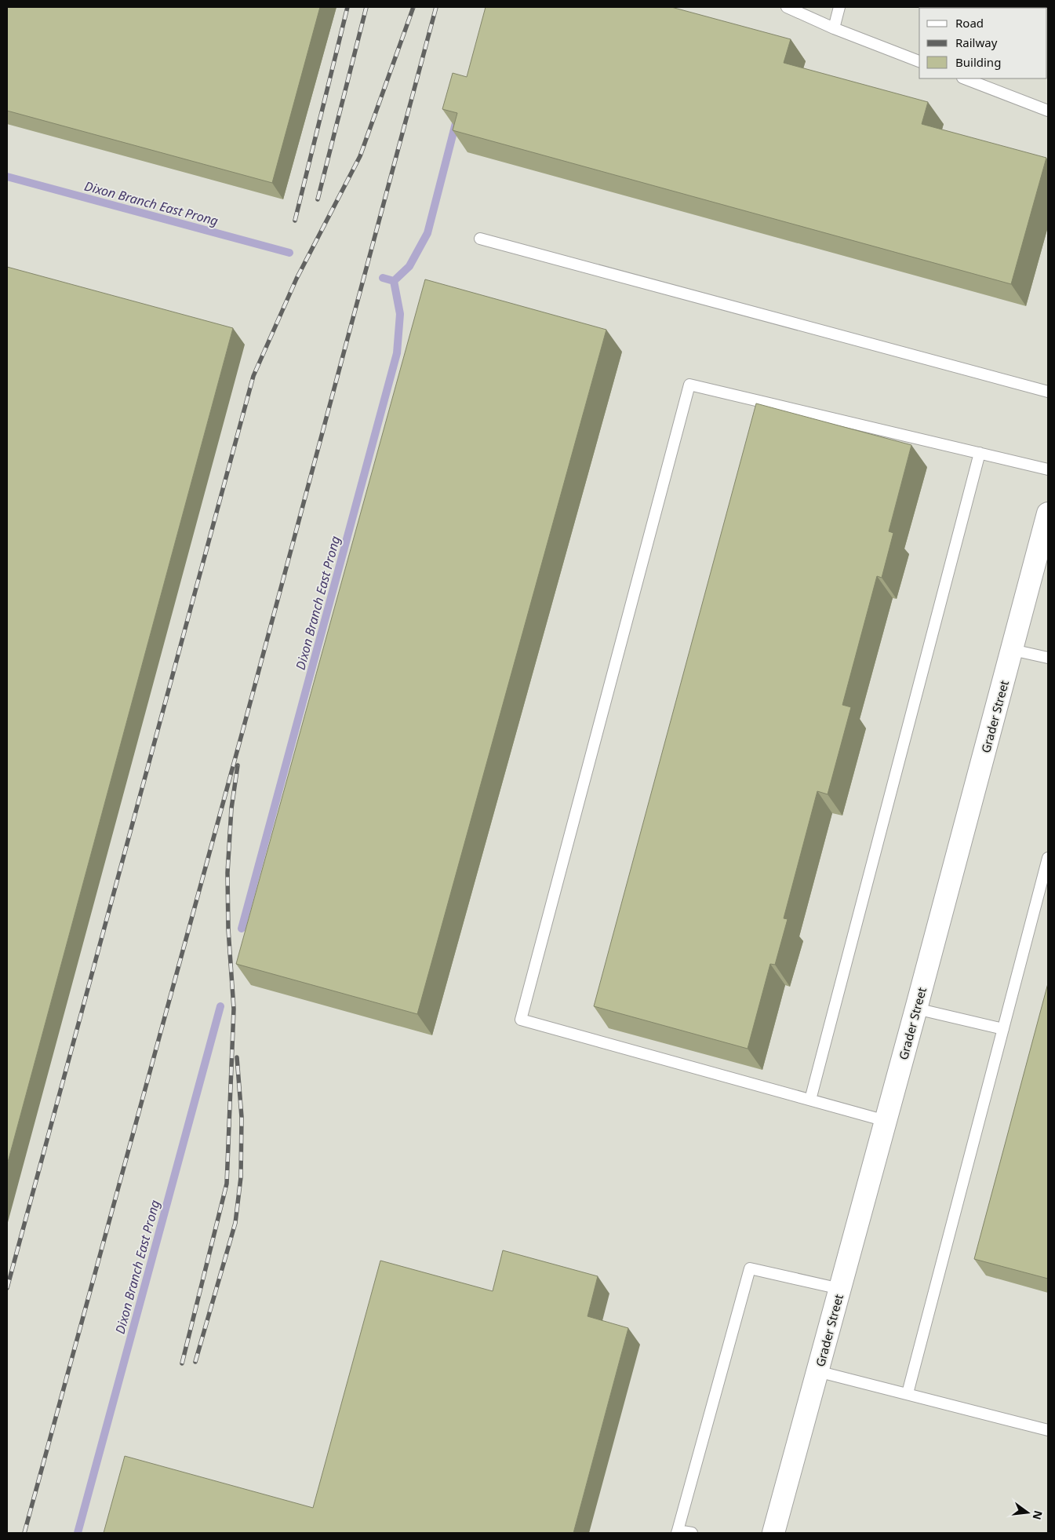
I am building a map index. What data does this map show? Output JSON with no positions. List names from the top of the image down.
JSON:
{
  "streets": {
    "street": ["Grader Street"]
  },
  "water": ["Dixon Branch East Prong"],
  "legend": ["Road", "Railway", "Building"],
  "north": "right"
}
